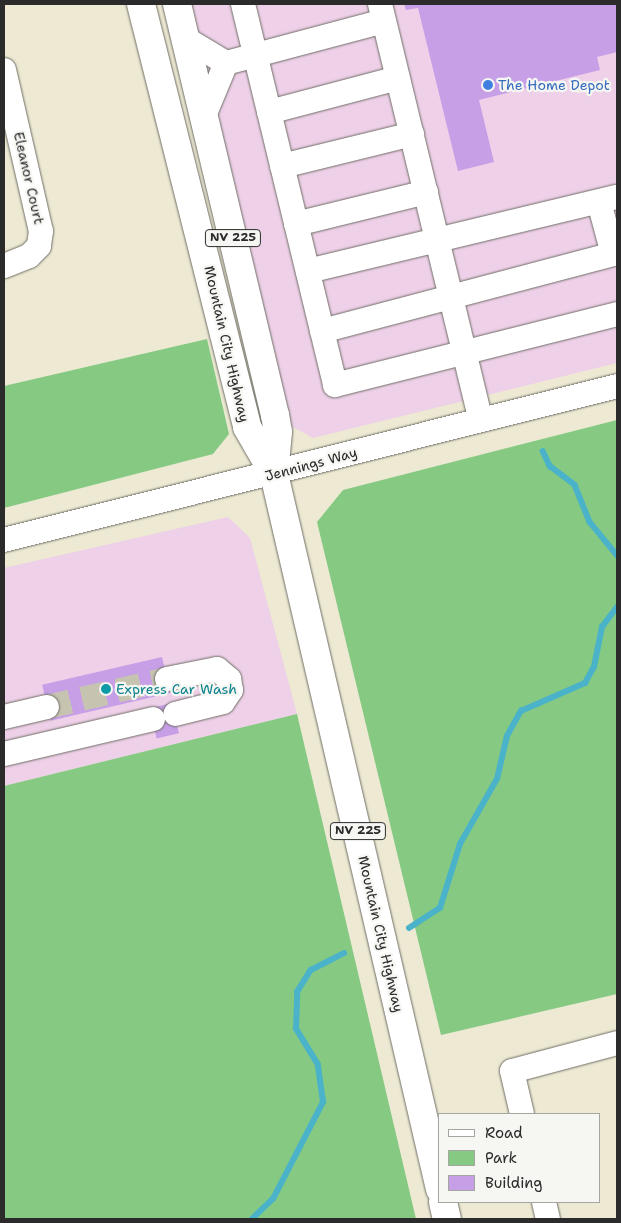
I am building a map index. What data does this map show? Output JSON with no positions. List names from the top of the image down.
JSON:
{
  "streets": {
    "main road": ["NV 225", "Mountain City Highway"],
    "street": ["Eleanor Court", "Jennings Way"]
  },
  "crossings": [
    ["Mountain City Highway", "Jennings Way"]
  ],
  "places": ["The Home Depot", "Express Car Wash"],
  "legend": ["Road", "Park", "Building"]
}
